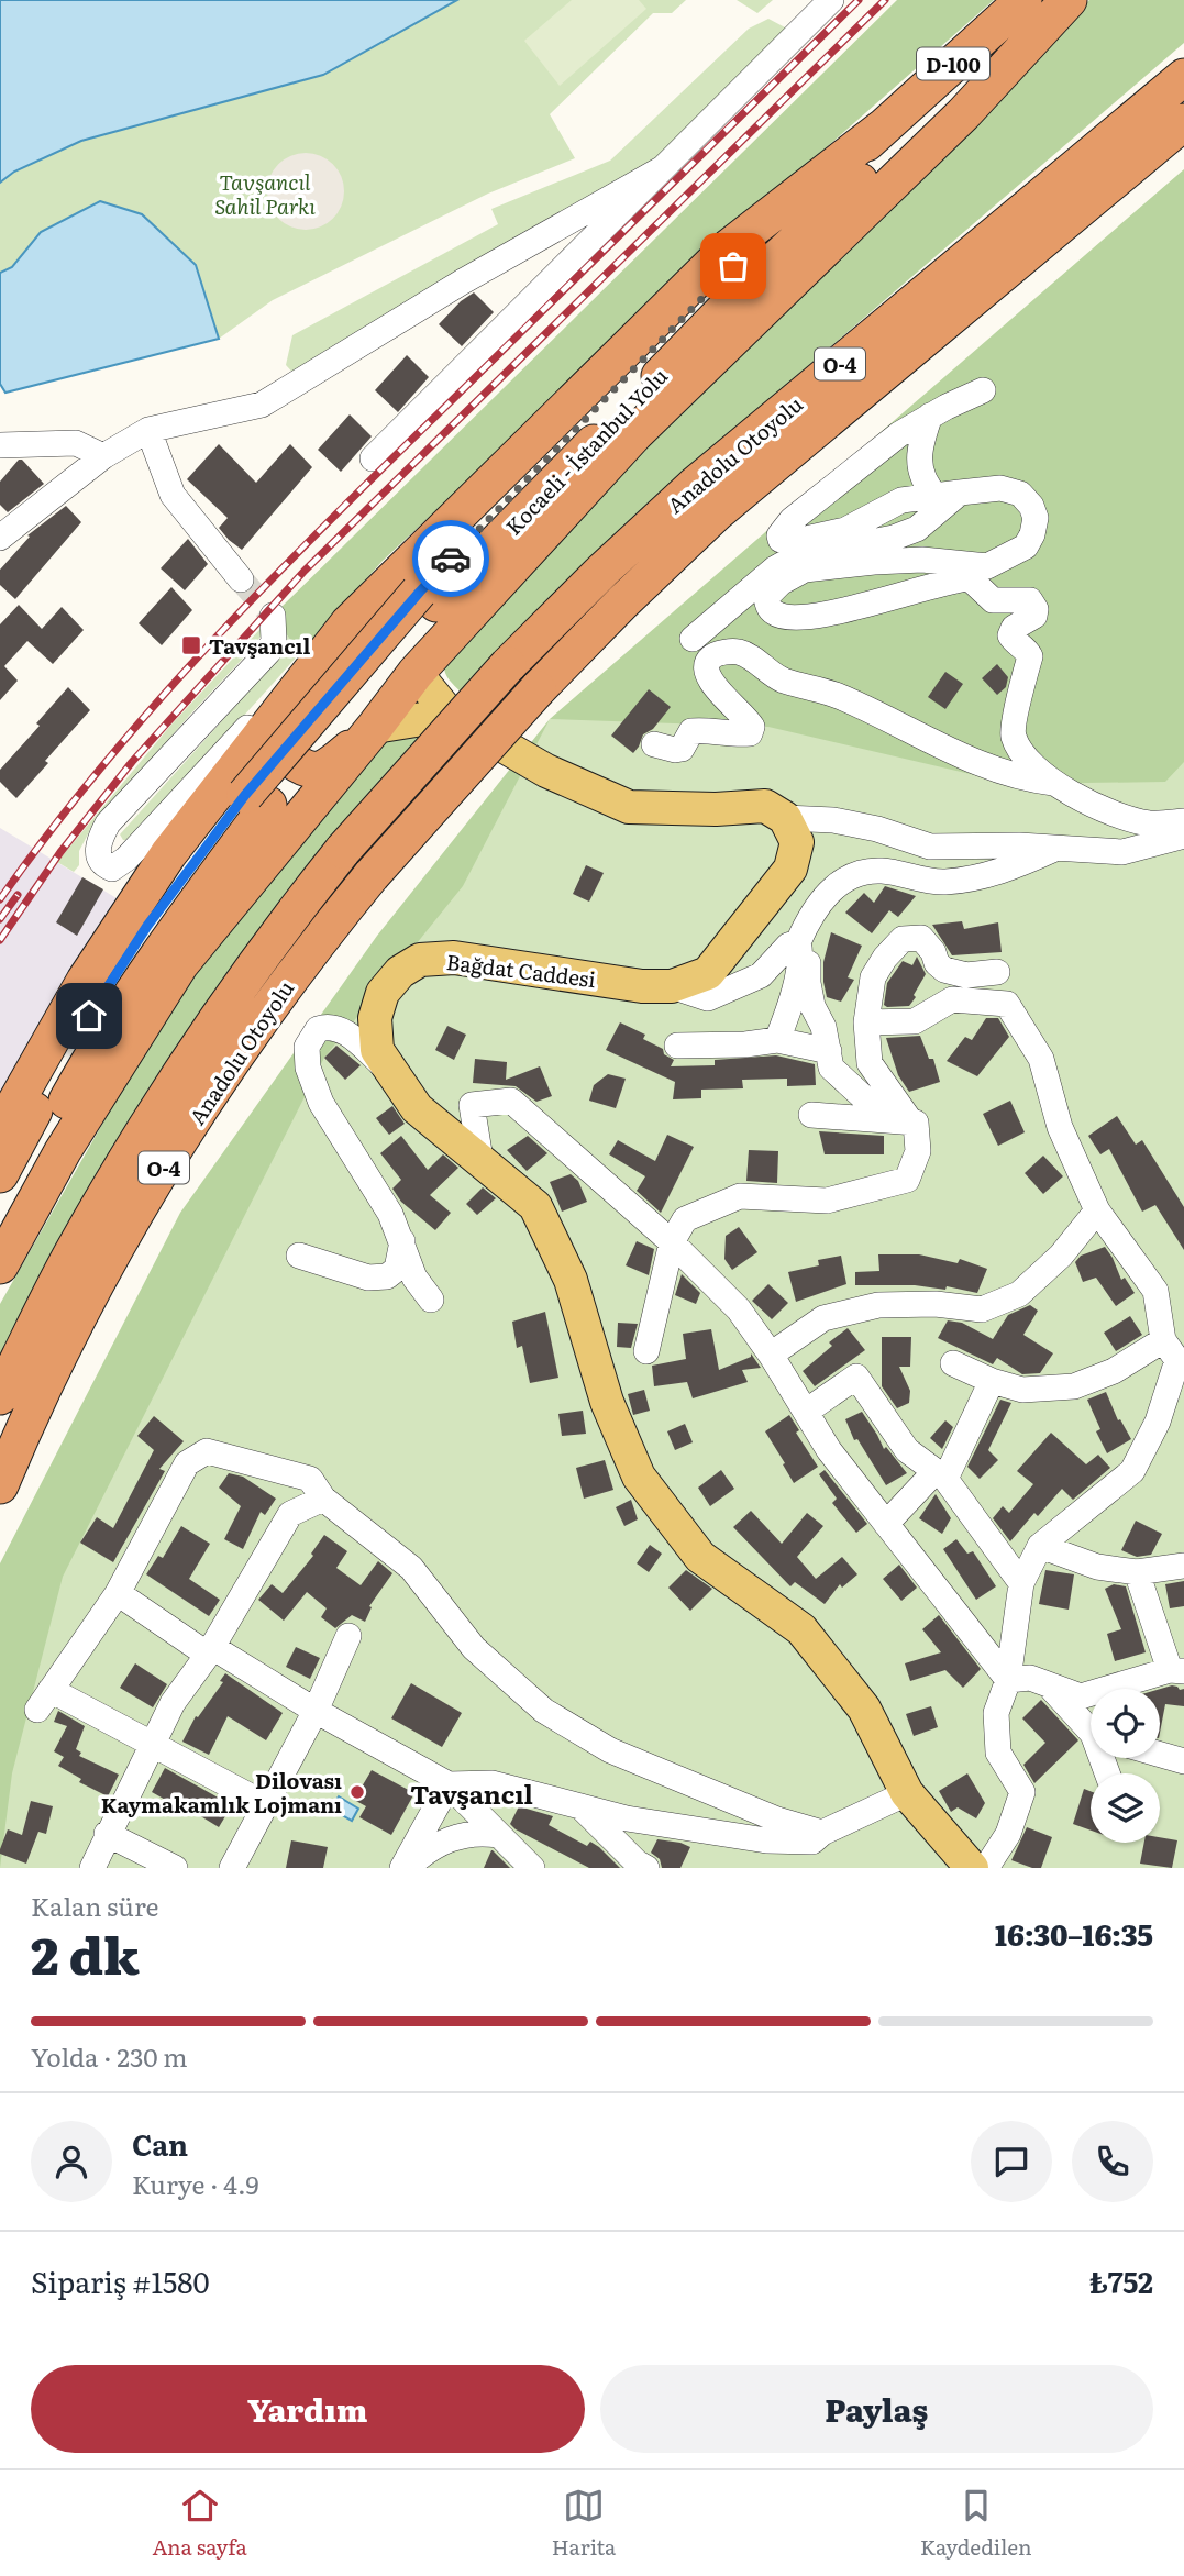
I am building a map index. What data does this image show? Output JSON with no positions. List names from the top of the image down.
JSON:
{
  "streets": {
    "highway": [
      "D-100",
      "O-4",
      "Kocaeli - İstanbul Yolu",
      "Anadolu Otoyolu"
    ],
    "main road": ["Bağdat Caddesi"]
  },
  "districts": ["Tavşancıl"],
  "parks": ["Tavşancıl Sahil Parkı"],
  "places": {
    "transit": ["Tavşancıl"],
    "other": ["Dilovası Kaymakamlık Lojmanı"]
  },
  "page": {
    "heading": ["2 dk", "Kalan süre", "16:30–16:35"],
    "panel": [
      "Can",
      "Kurye · 4.9",
      "Sipariş #1580",
      "₺752"
    ],
    "bar": "Yolda · 230 m",
    "buttons": ["Yardım", "Paylaş"],
    "tabs": ["Ana sayfa", "Harita", "Kaydedilen"]
  }
}
